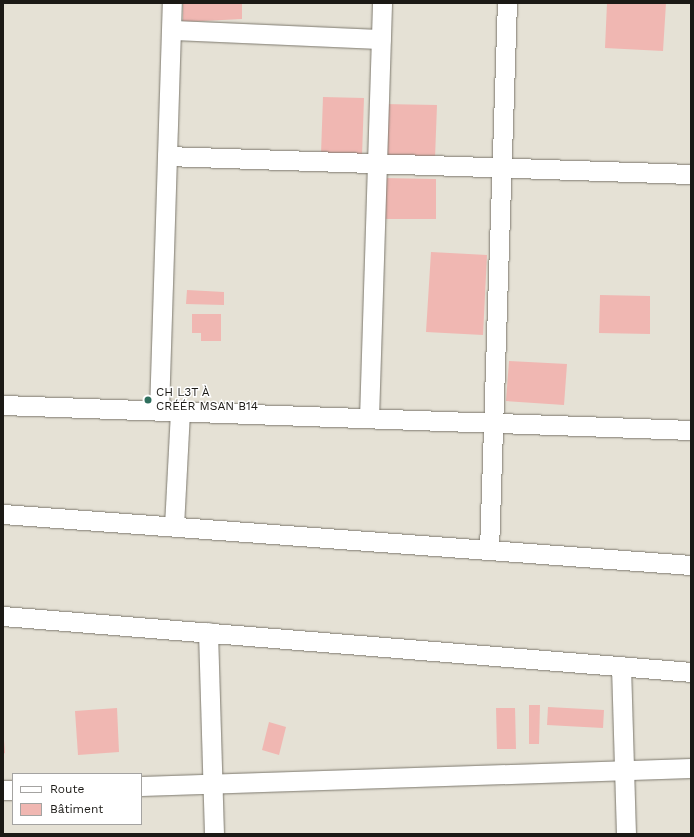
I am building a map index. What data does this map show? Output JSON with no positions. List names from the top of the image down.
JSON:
{
  "places": ["CH L3T À CRÉÉR MSAN B14"],
  "legend": ["Route", "Bâtiment"]
}
